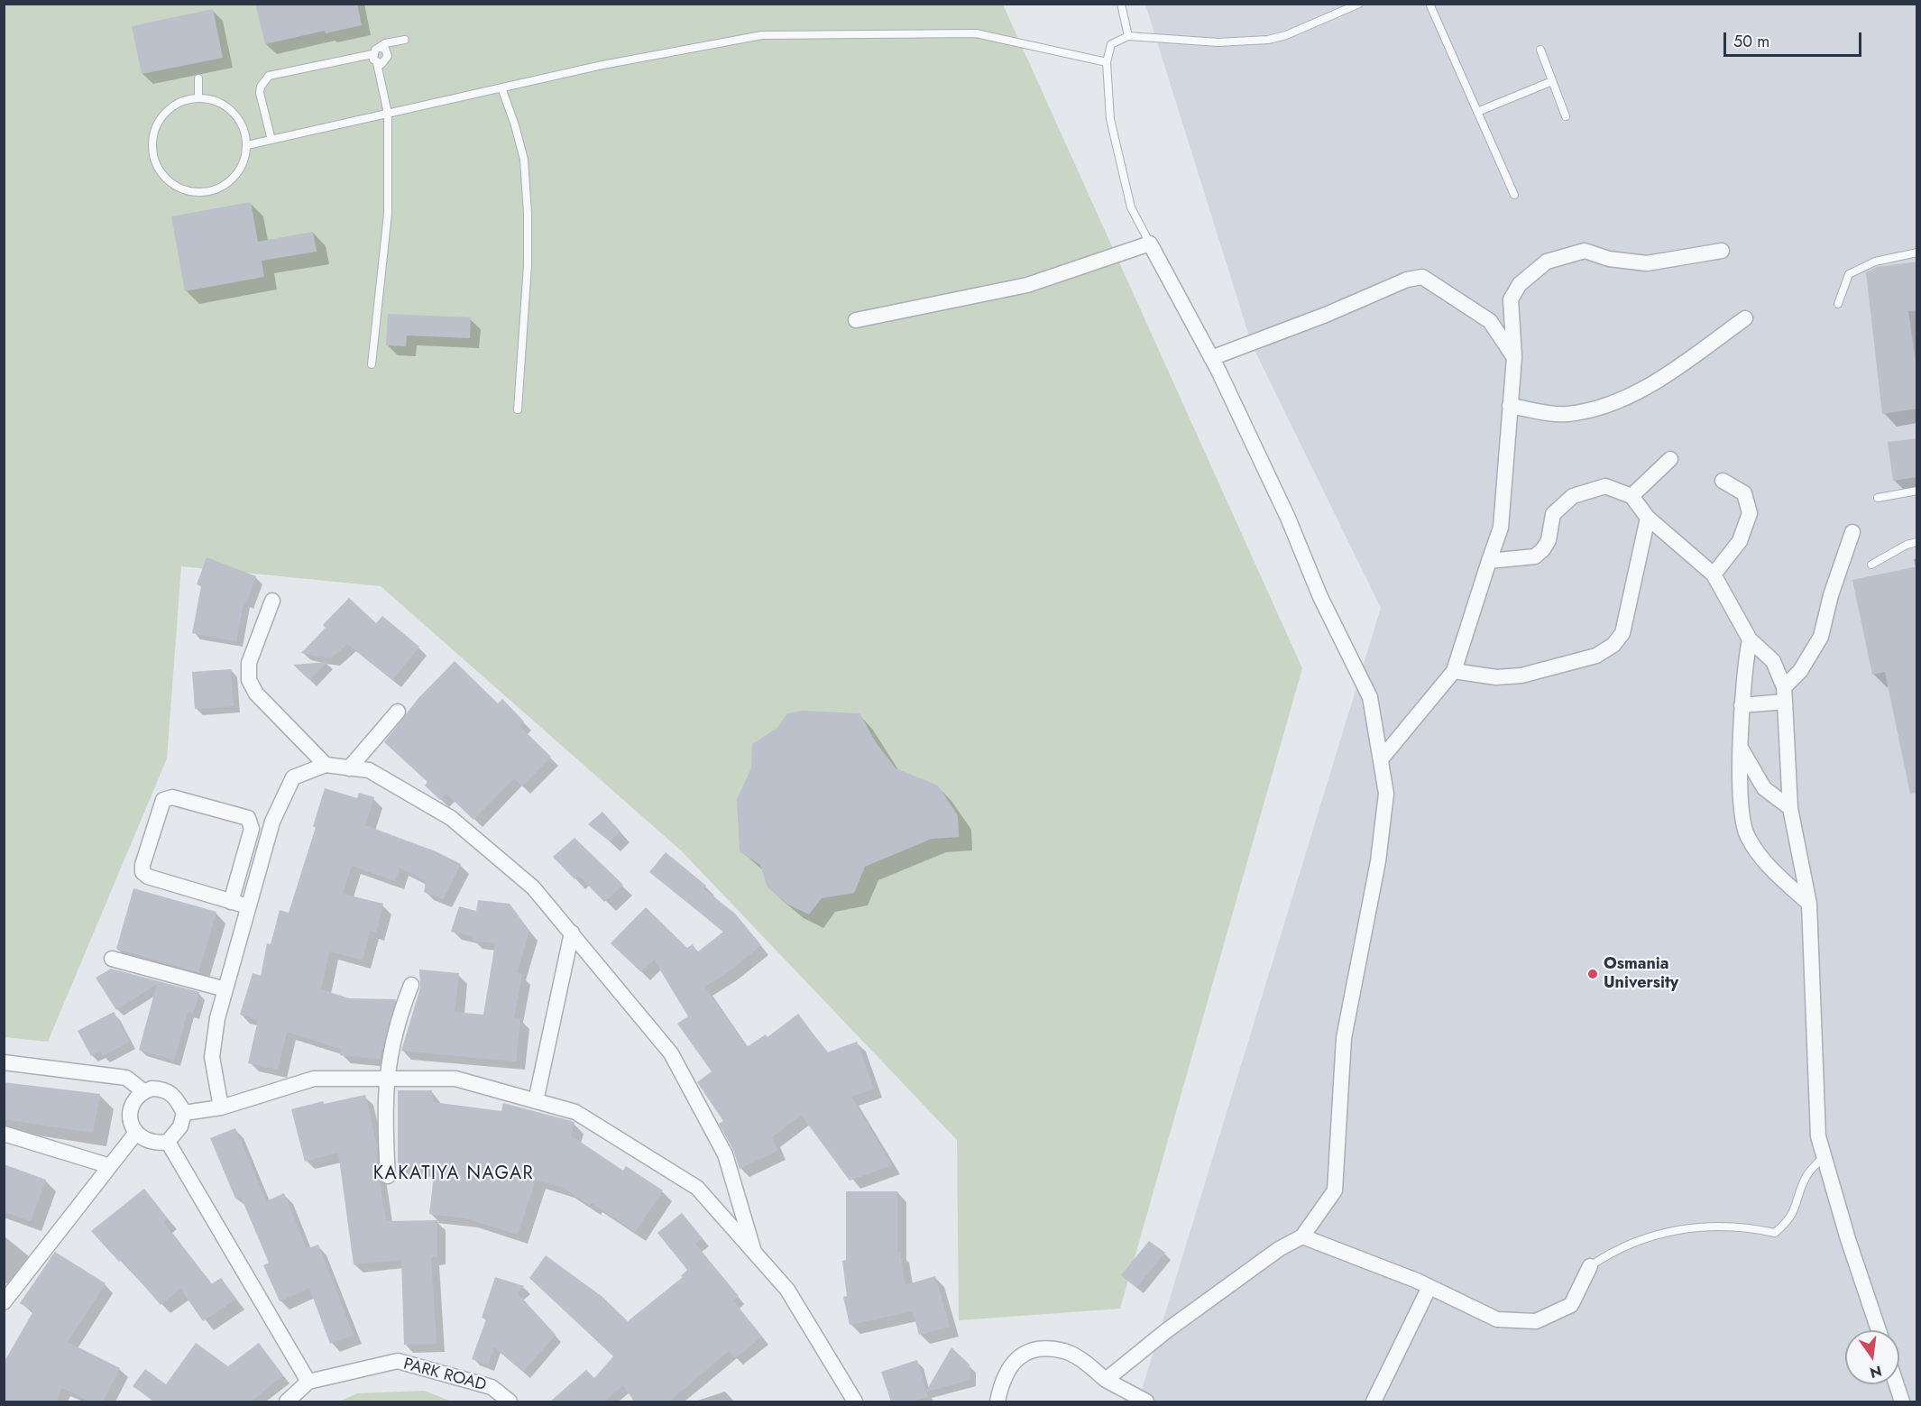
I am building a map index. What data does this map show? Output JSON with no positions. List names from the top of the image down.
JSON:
{
  "streets": {
    "street": ["PARK ROAD"]
  },
  "districts": ["KAKATIYA NAGAR"],
  "places": ["Osmania University"],
  "scale_bar": "50 m",
  "north": "bottom"
}
